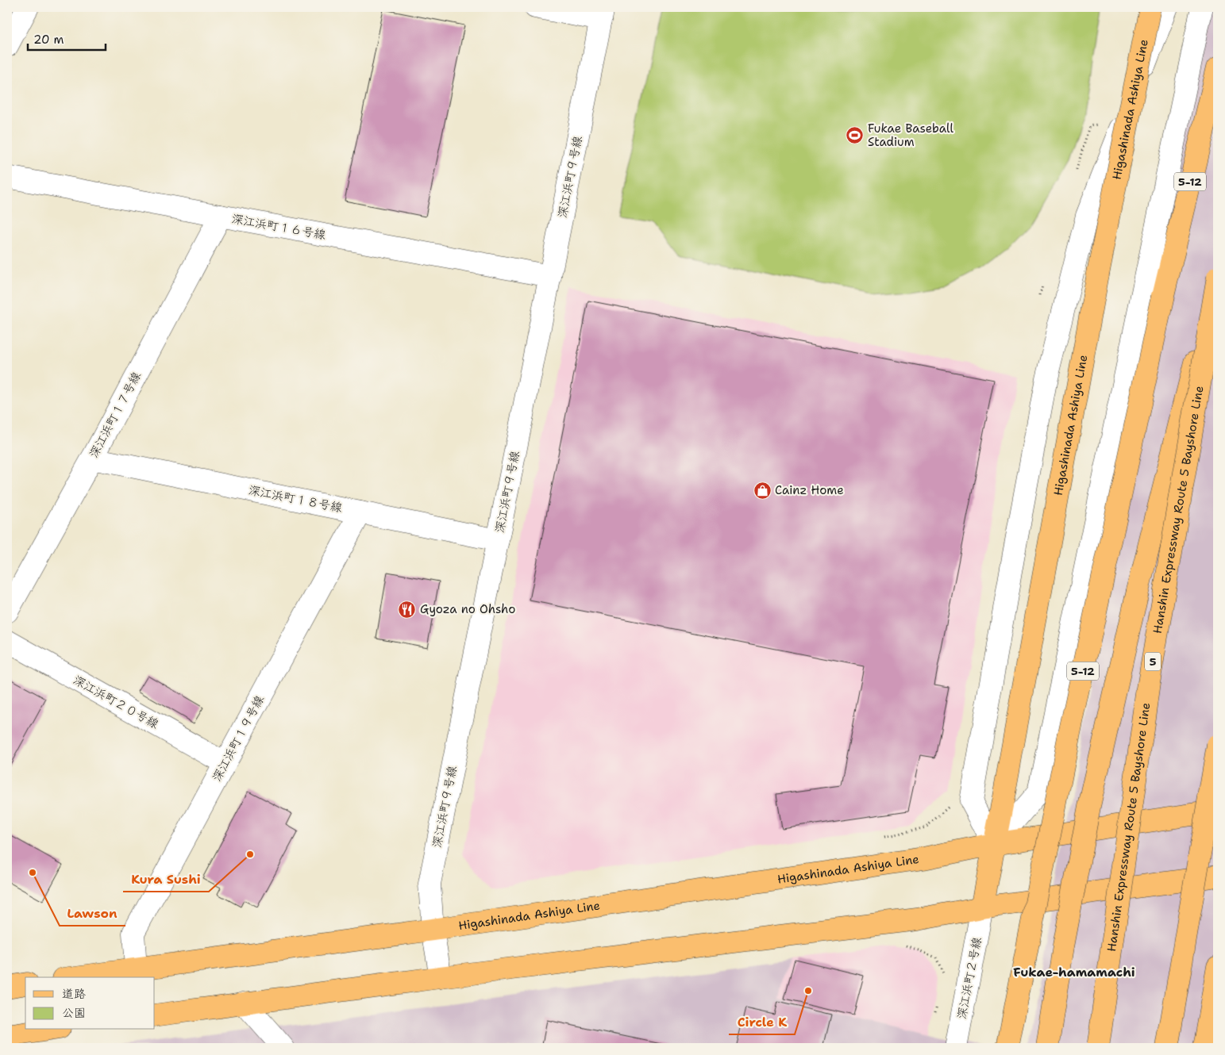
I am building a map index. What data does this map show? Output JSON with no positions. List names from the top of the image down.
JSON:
{
  "streets": {
    "main road": [
      "Higashinada Ashiya Line",
      "5-12",
      "Hanshin Expressway Route 5 Bayshore Line",
      "5"
    ],
    "street": [
      "深江浜町９号線",
      "深江浜町１６号線",
      "深江浜町１７号線",
      "深江浜町１８号線",
      "深江浜町２０号線",
      "深江浜町１９号線",
      "深江浜町２号線"
    ]
  },
  "crossings": [
    ["Higashinada Ashiya Line", "深江浜町９号線"],
    ["Higashinada Ashiya Line", "深江浜町１９号線"],
    ["Higashinada Ashiya Line", "深江浜町２号線"],
    ["深江浜町９号線", "深江浜町１６号線"],
    ["深江浜町９号線", "深江浜町１８号線"],
    ["深江浜町１６号線", "深江浜町１７号線"],
    ["深江浜町１７号線", "深江浜町１８号線"],
    ["深江浜町１８号線", "深江浜町１９号線"],
    ["深江浜町２０号線", "深江浜町１９号線"]
  ],
  "districts": ["Fukae-hamamachi"],
  "places": {
    "sports": ["Fukae Baseball Stadium"],
    "shop": ["Cainz Home"],
    "restaurant": ["Gyoza no Ohsho"],
    "other": ["Kura Sushi", "Lawson", "Circle K"]
  },
  "legend": ["道路", "公園"],
  "scale_bar": "20 m"
}
